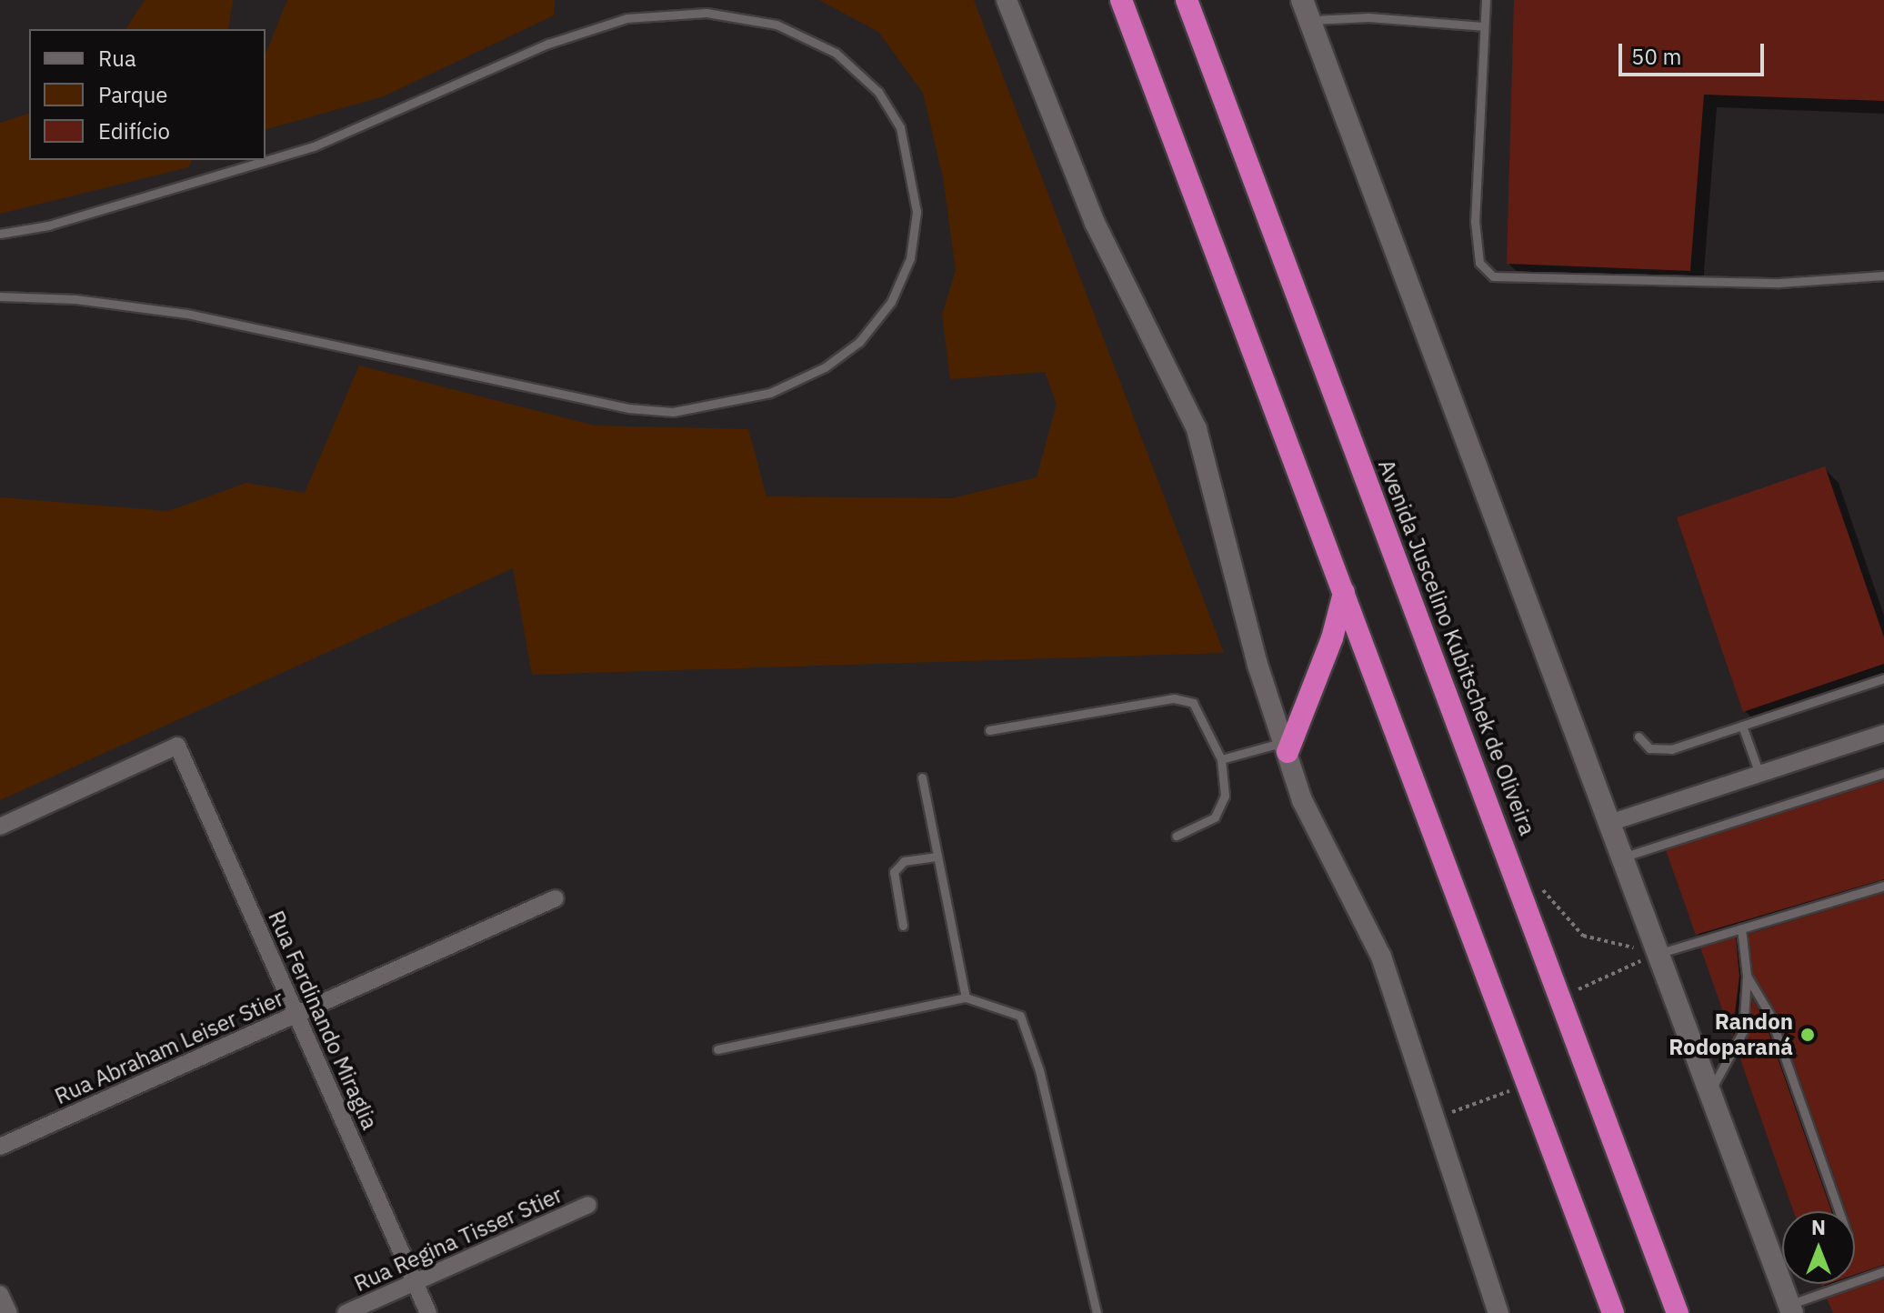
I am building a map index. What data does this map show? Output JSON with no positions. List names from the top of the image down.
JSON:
{
  "streets": {
    "highway": ["Avenida Juscelino Kubitschek de Oliveira"],
    "street": ["Rua Ferdinando Miraglia", "Rua Abraham Leiser Stier", "Rua Regina Tisser Stier"]
  },
  "crossings": [
    ["Rua Ferdinando Miraglia", "Rua Abraham Leiser Stier"],
    ["Rua Ferdinando Miraglia", "Rua Regina Tisser Stier"]
  ],
  "places": ["Randon Rodoparaná"],
  "legend": ["Rua", "Parque", "Edifício"],
  "scale_bar": "50 m",
  "north": "top"
}
